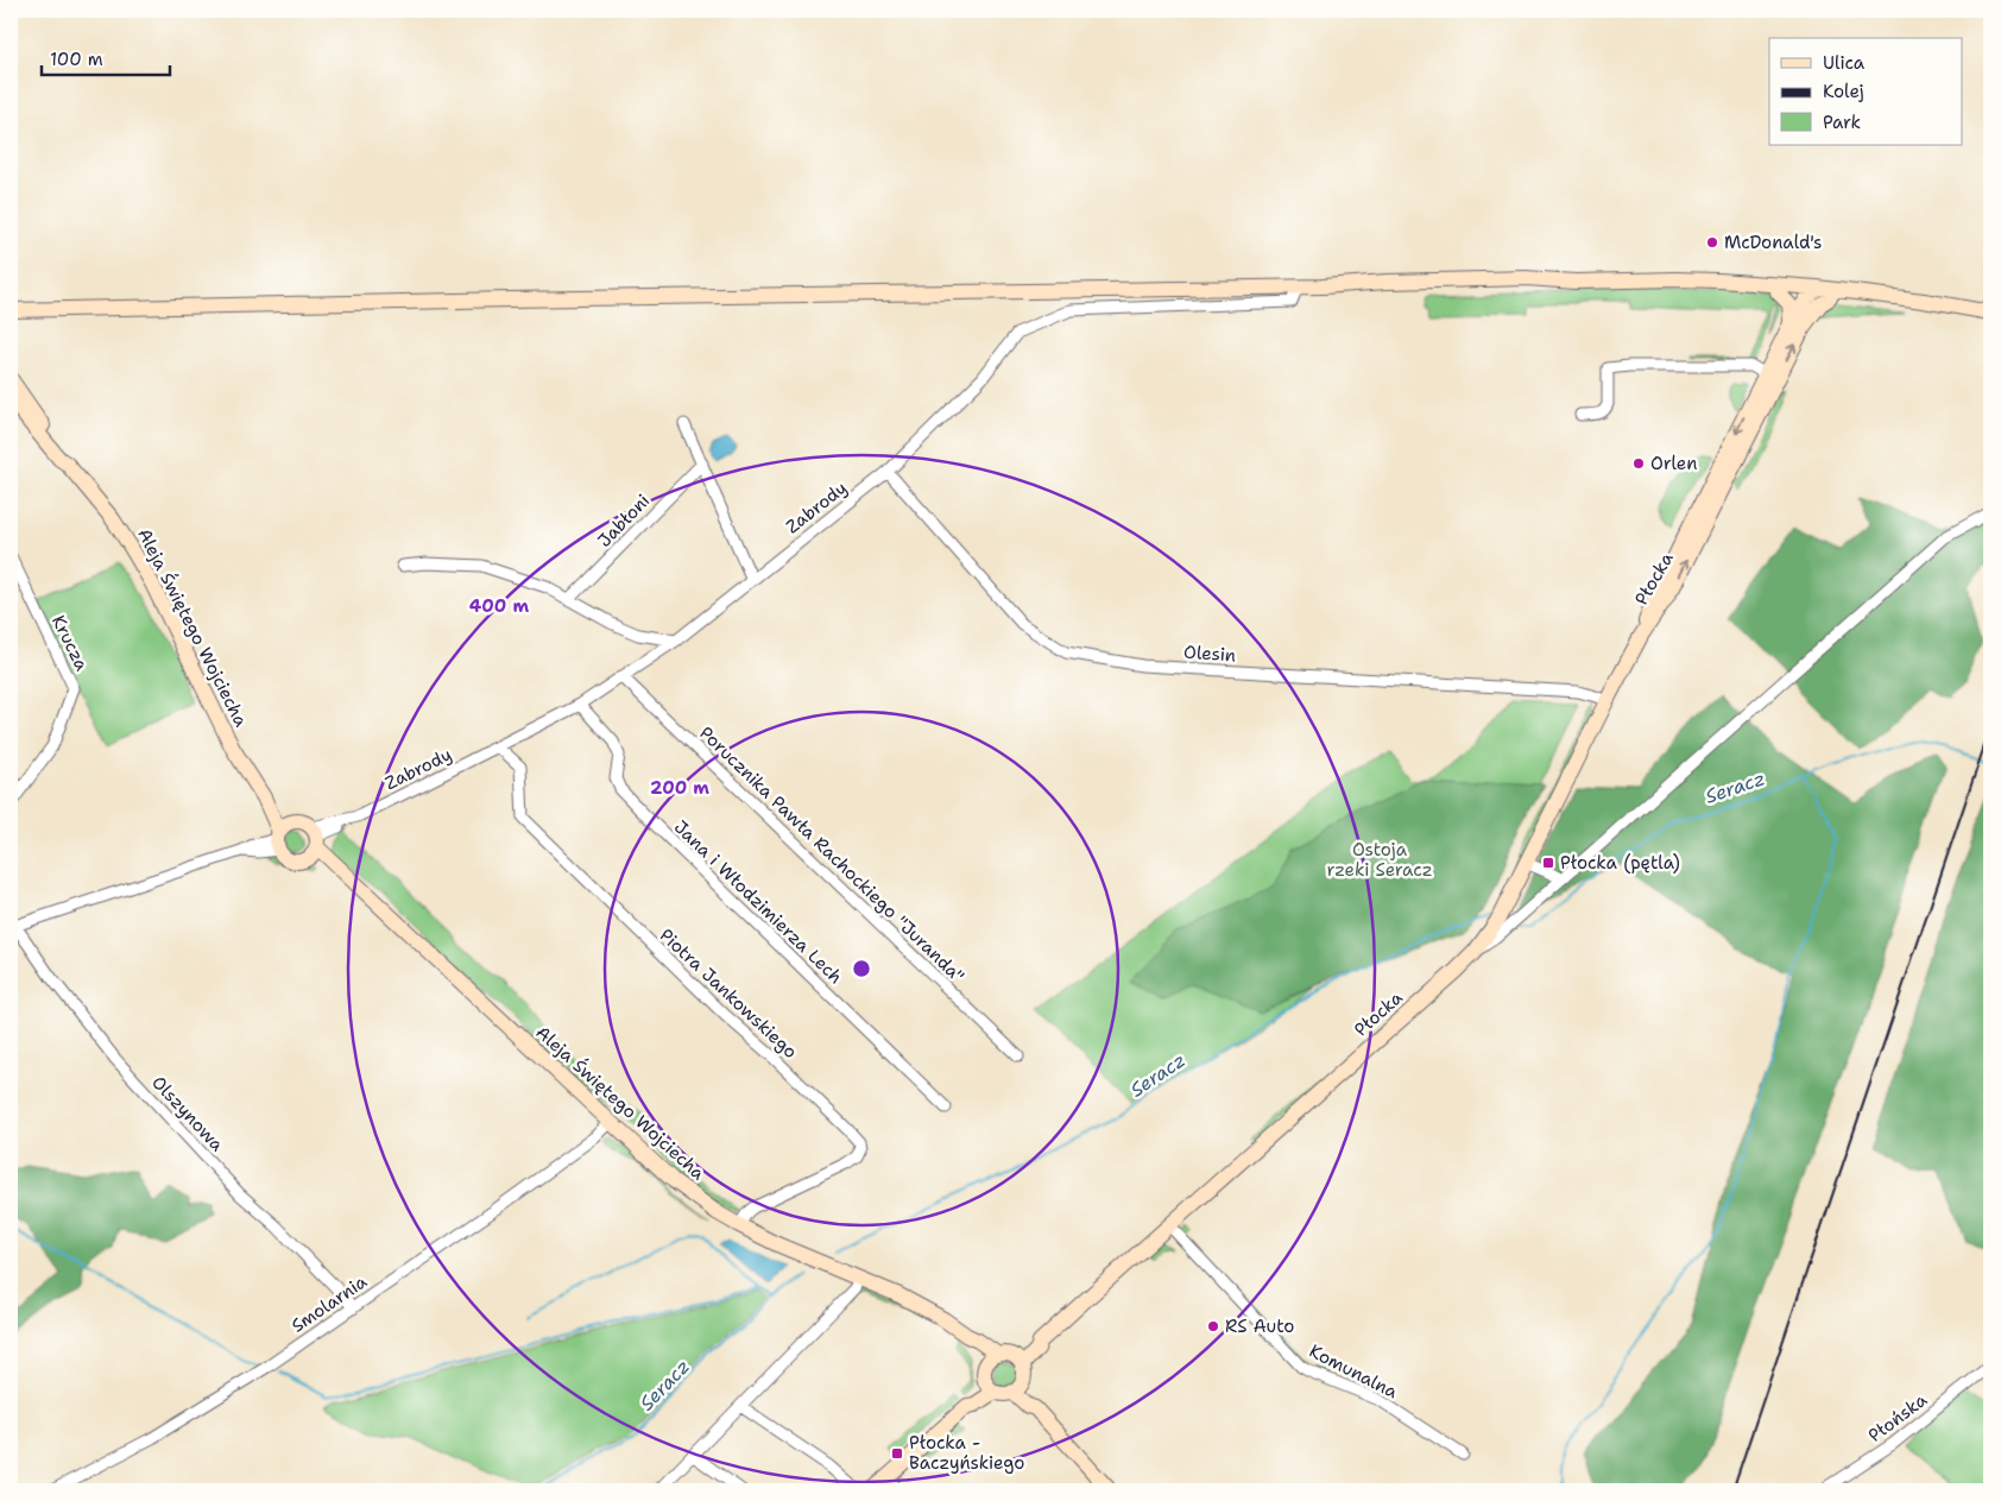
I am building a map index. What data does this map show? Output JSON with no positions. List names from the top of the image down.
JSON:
{
  "streets": {
    "street": [
      "Zabrody",
      "Jabłoni",
      "Płocka",
      "Aleja Świętego Wojciecha",
      "Krucza",
      "Olesin",
      "Porucznika Pawła Rachockiego \"Juranda\"",
      "Jana i Włodzimierza Lech",
      "Piotra Jankowskiego",
      "Olszynowa",
      "Smolarnia",
      "Komunalna",
      "Płońska"
    ]
  },
  "crossings": [
    ["Zabrody", "Aleja Świętego Wojciecha"],
    ["Zabrody", "Olesin"],
    ["Zabrody", "Porucznika Pawła Rachockiego \"Juranda\""],
    ["Zabrody", "Jana i Włodzimierza Lech"],
    ["Zabrody", "Piotra Jankowskiego"],
    ["Płocka", "Aleja Świętego Wojciecha"],
    ["Płocka", "Olesin"],
    ["Płocka", "Komunalna"],
    ["Aleja Świętego Wojciecha", "Piotra Jankowskiego"],
    ["Aleja Świętego Wojciecha", "Smolarnia"],
    ["Olszynowa", "Smolarnia"]
  ],
  "water": ["Seracz"],
  "parks": ["Ostoja rzeki Seracz"],
  "places": {
    "other": ["McDonald's", "Orlen", "RS Auto"],
    "transit": ["Płocka (pętla)", "Płocka - Baczyńskiego"]
  },
  "legend": ["Ulica", "Kolej", "Park"],
  "scale_bar": "100 m",
  "rings": ["400 m", "200 m"]
}
